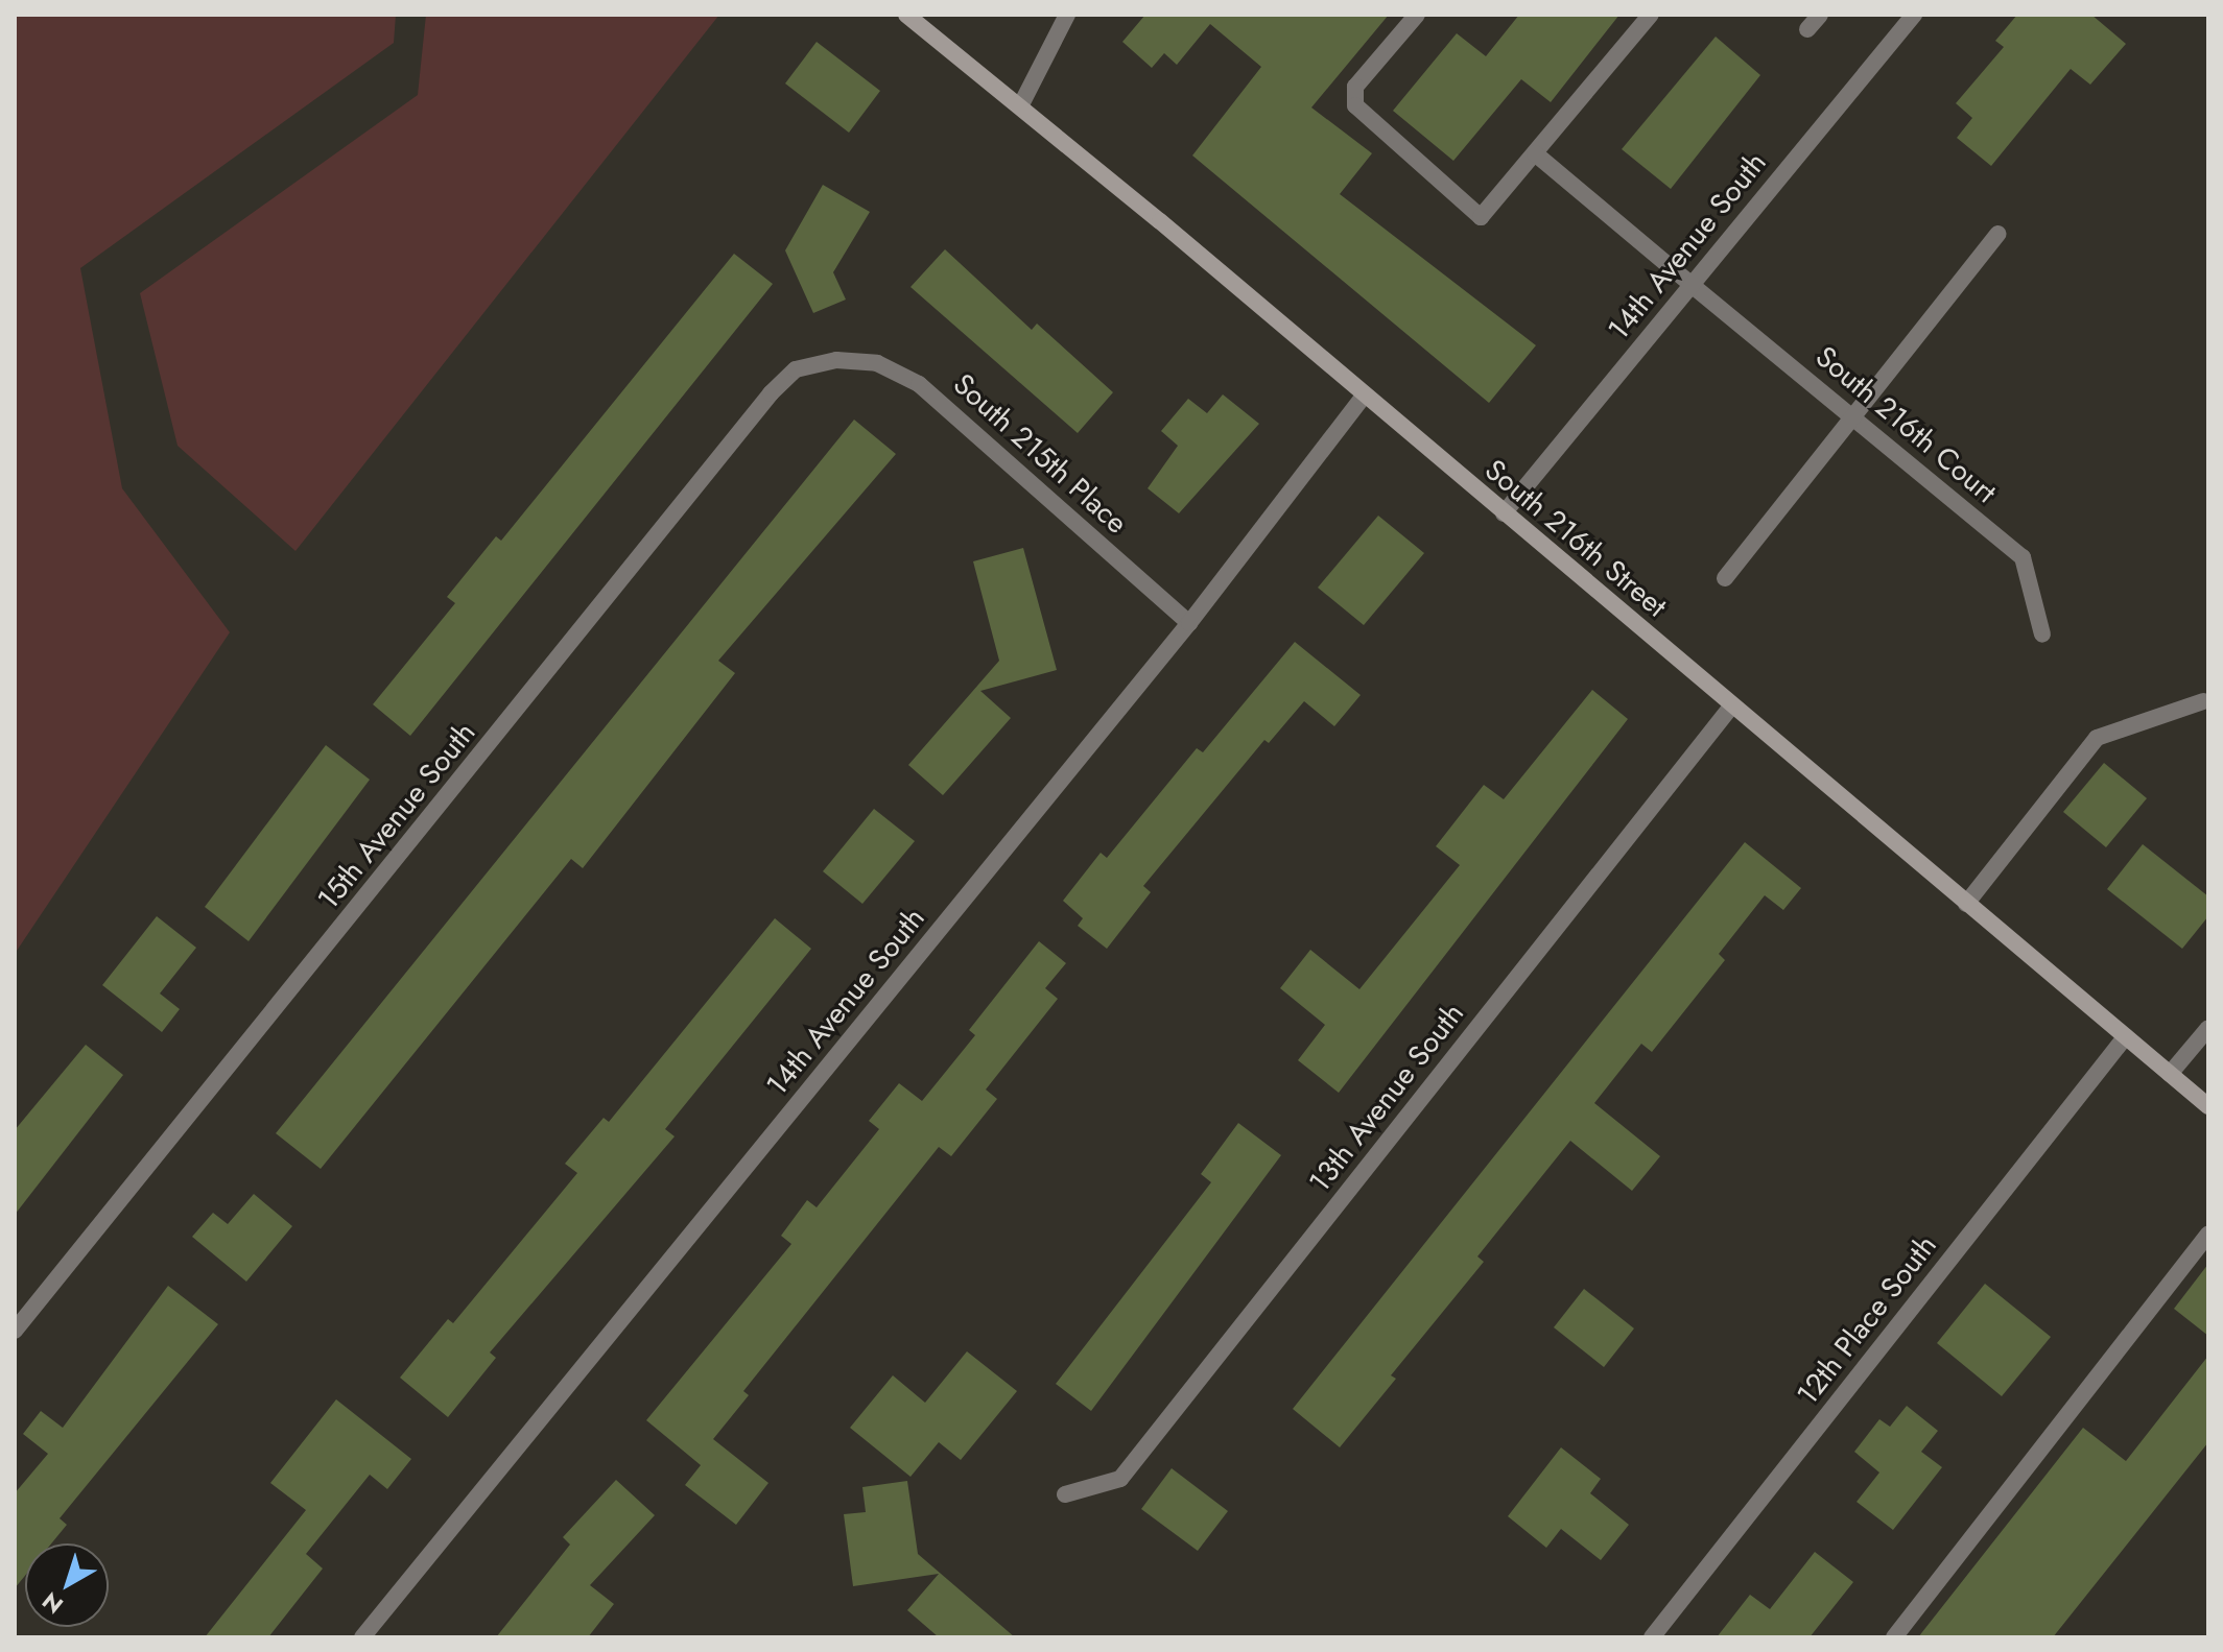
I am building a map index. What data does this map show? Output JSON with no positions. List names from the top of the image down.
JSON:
{
  "streets": {
    "main road": ["South 216th Street"],
    "street": [
      "14th Avenue South",
      "South 216th Court",
      "South 215th Place",
      "15th Avenue South",
      "13th Avenue South",
      "12th Place South"
    ]
  },
  "crossings": [
    ["14th Avenue South", "South 216th Court"],
    ["14th Avenue South", "South 215th Place"],
    ["14th Avenue South", "South 216th Street"],
    ["South 215th Place", "15th Avenue South"],
    ["South 216th Street", "13th Avenue South"],
    ["South 216th Street", "12th Place South"]
  ],
  "north": "bottom left"
}
